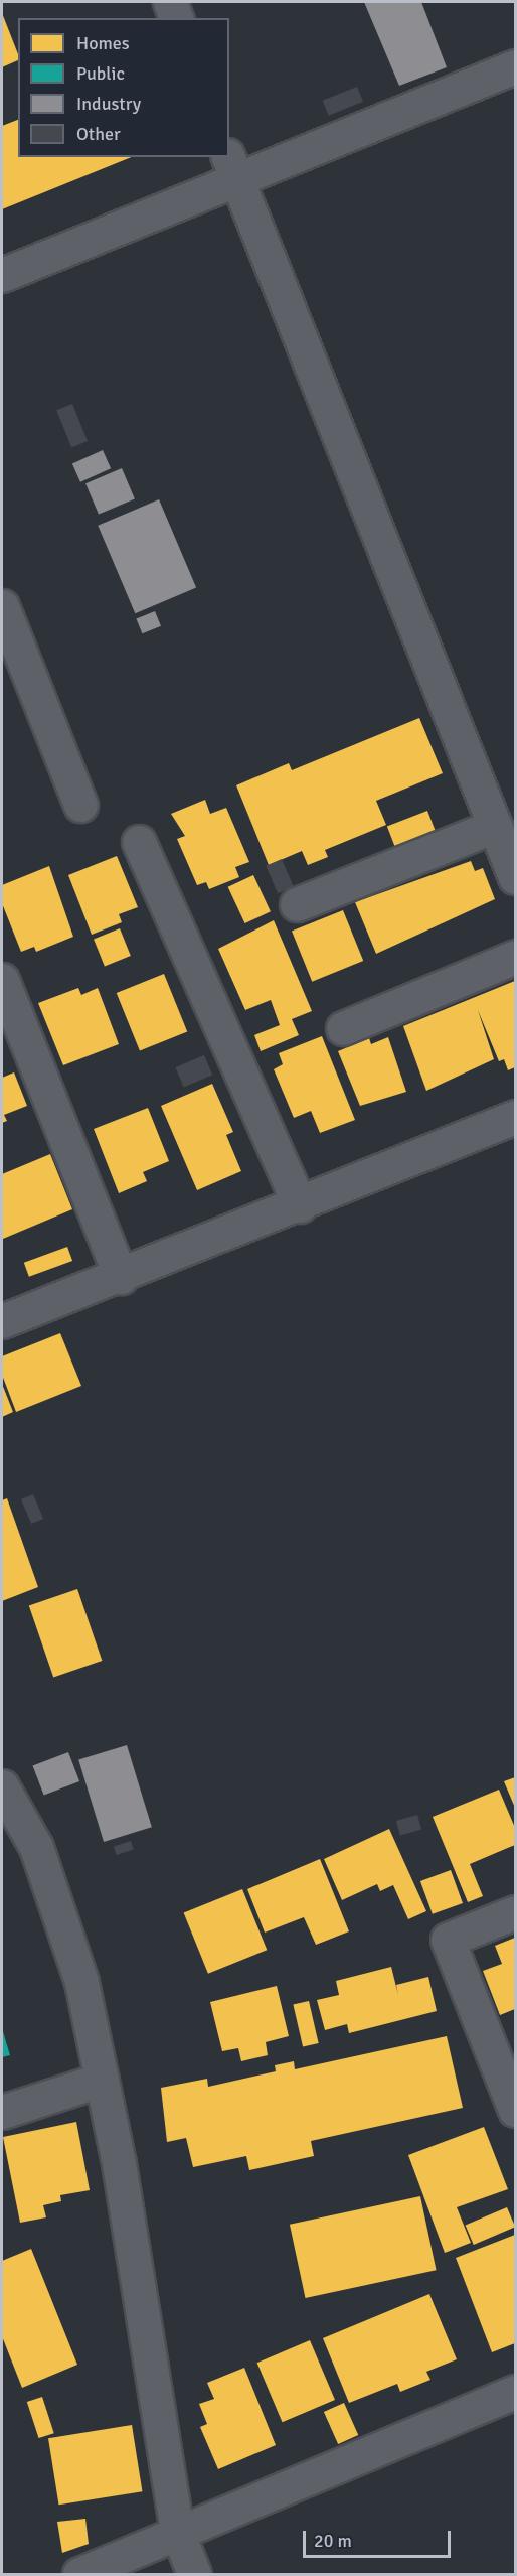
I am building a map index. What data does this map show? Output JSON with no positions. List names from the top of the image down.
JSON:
{
  "legend": [
    "Homes",
    "Public",
    "Industry",
    "Other"
  ],
  "scale_bar": "20 m"
}
